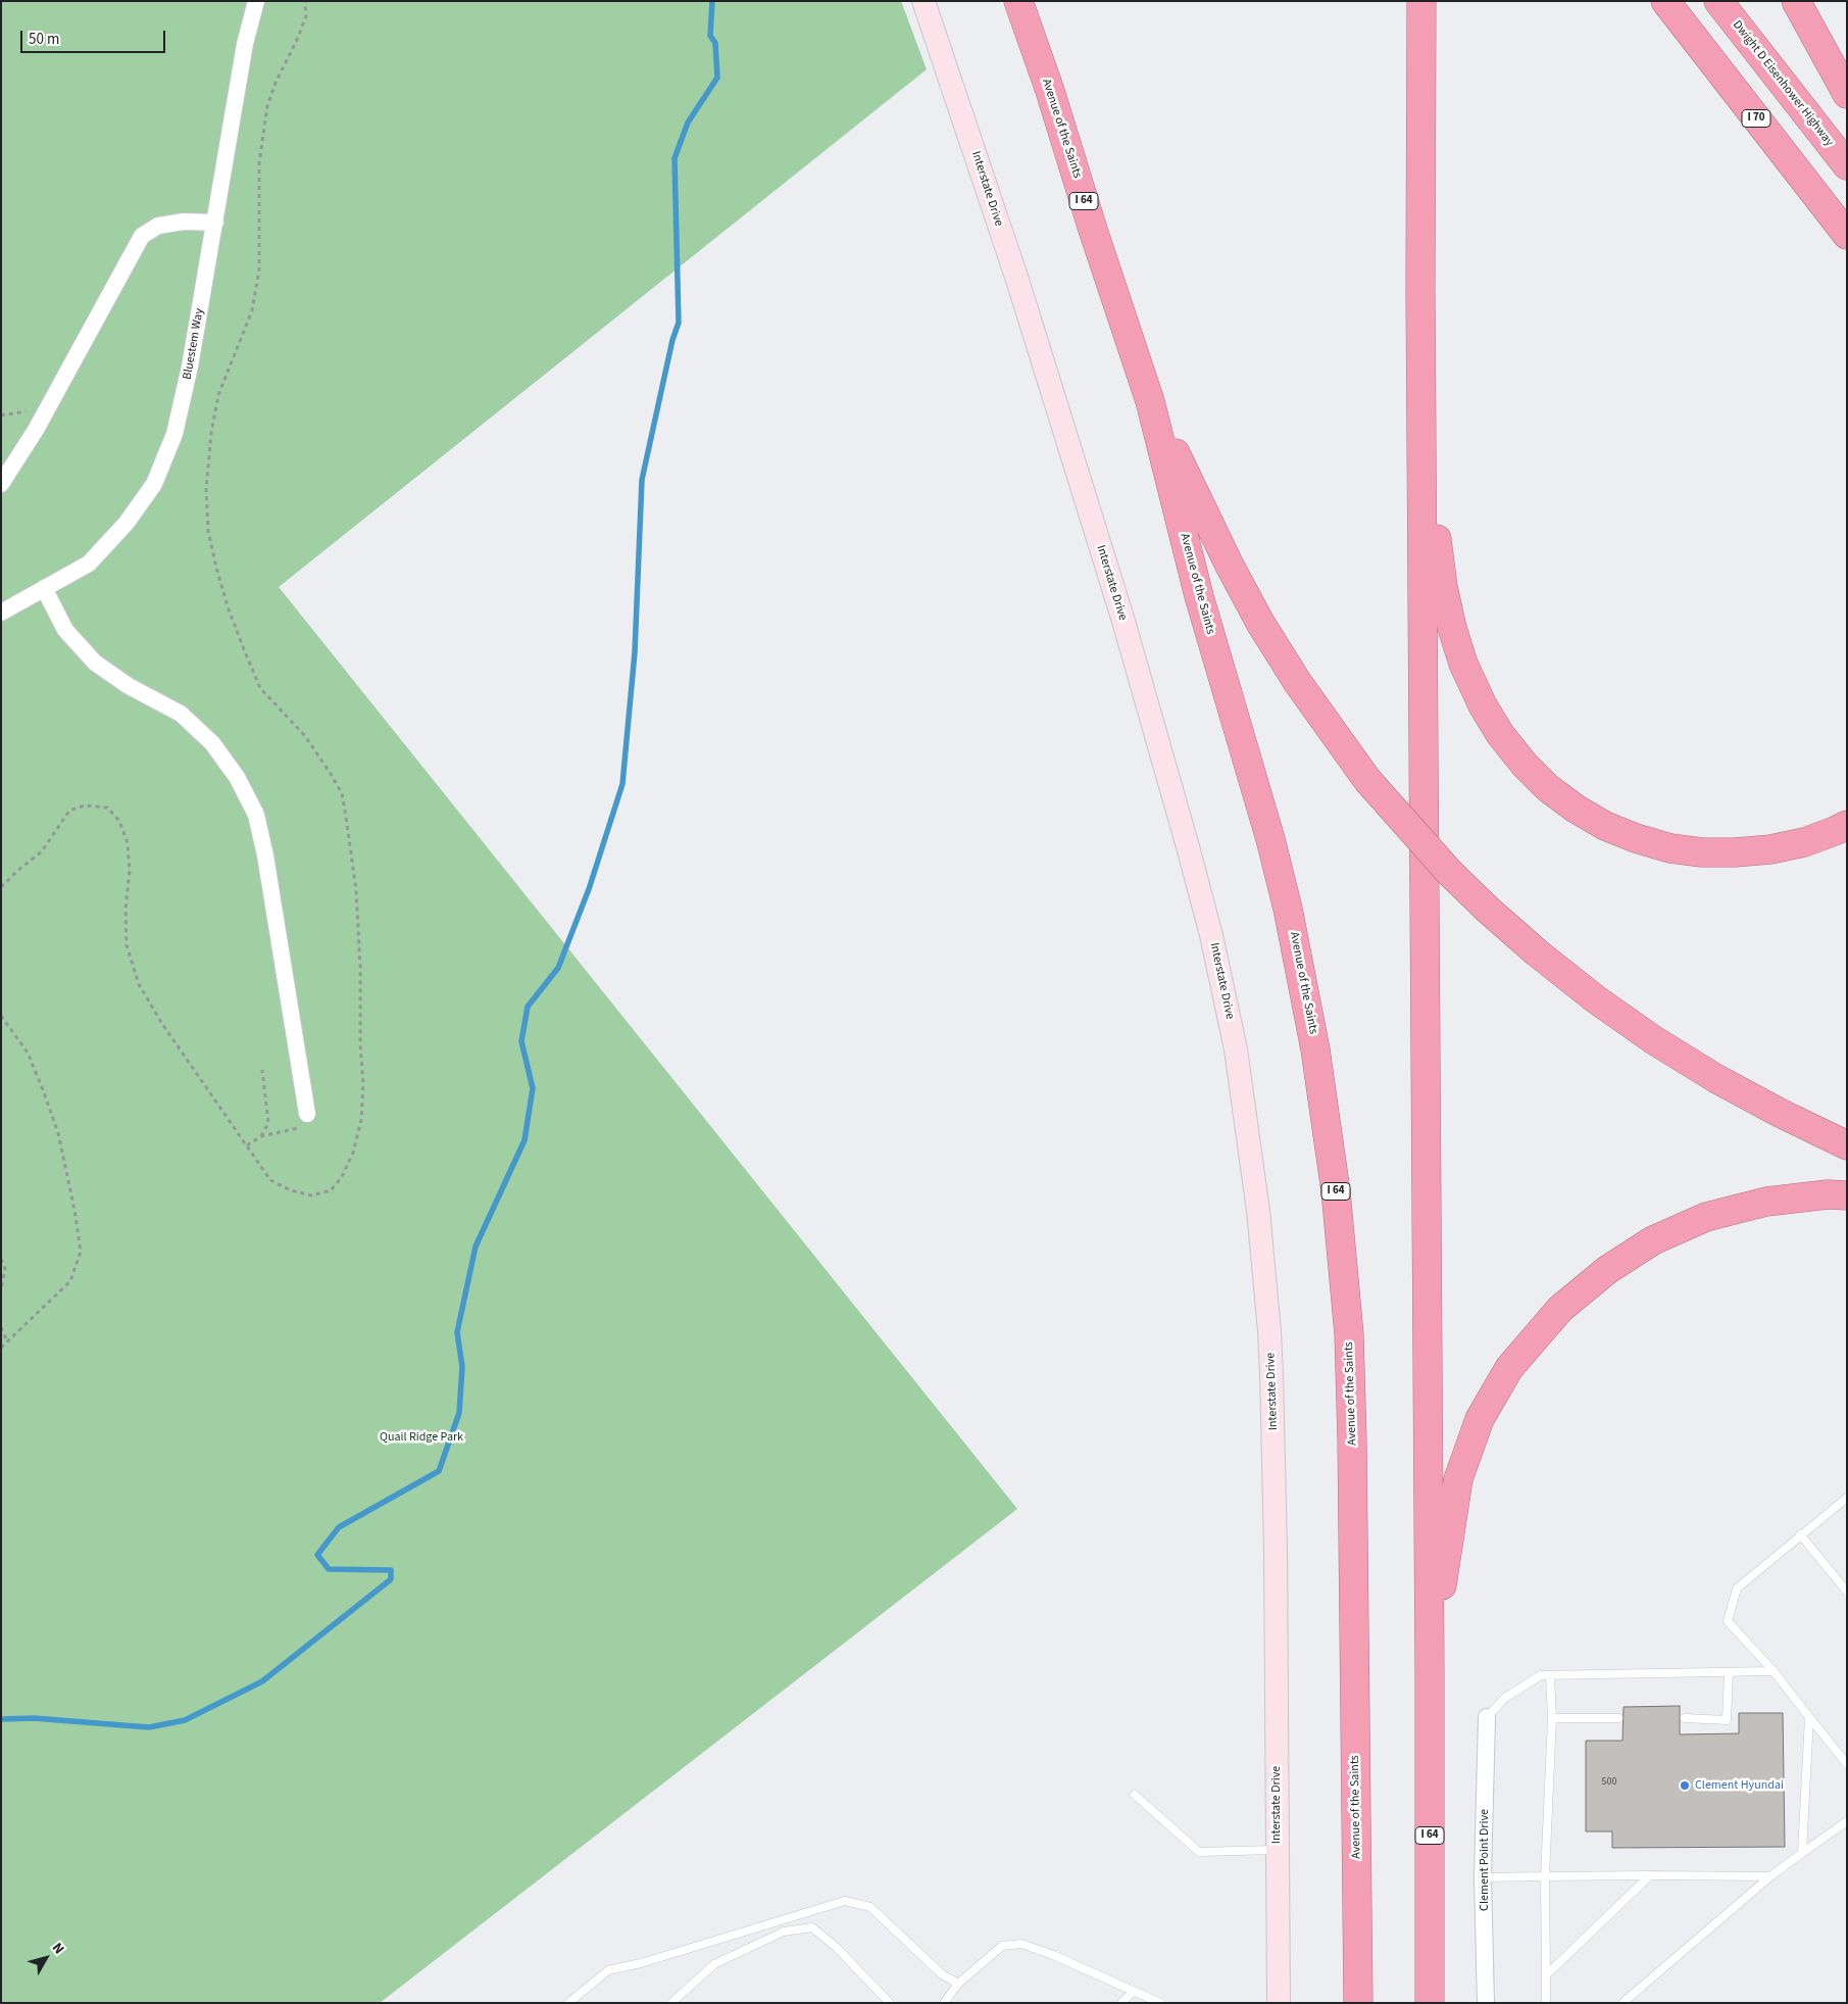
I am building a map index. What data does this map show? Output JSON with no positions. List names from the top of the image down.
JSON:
{
  "streets": {
    "highway": [
      "Dwight D Eisenhower Highway",
      "I 70",
      "Avenue of the Saints",
      "I 64"
    ],
    "main road": ["Interstate Drive"],
    "street": ["Bluestem Way", "Clement Point Drive"]
  },
  "parks": ["Quail Ridge Park"],
  "places": ["Clement Hyundai"],
  "house_numbers": ["500"],
  "scale_bar": "50 m",
  "north": "top right"
}
